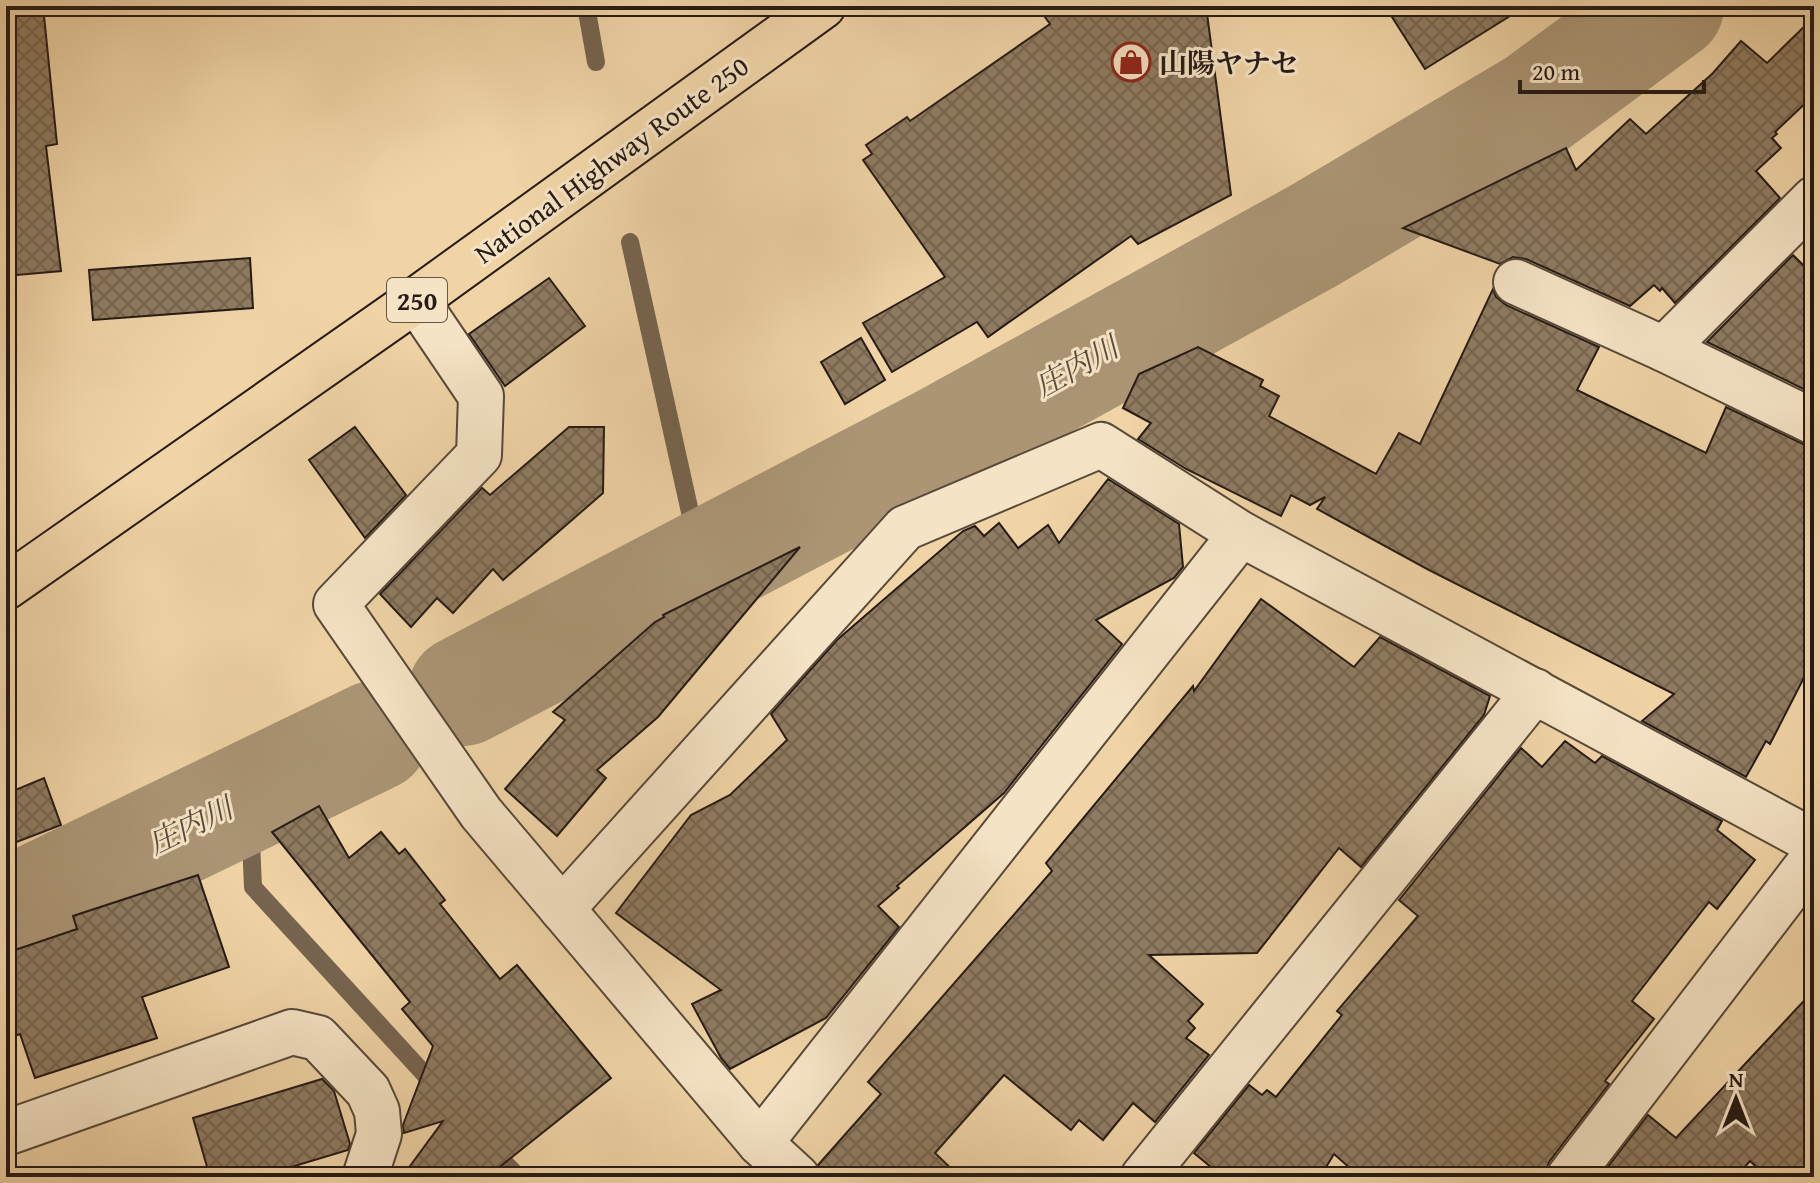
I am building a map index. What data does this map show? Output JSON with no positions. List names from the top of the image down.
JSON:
{
  "streets": {
    "highway": ["National Highway Route 250", "250"]
  },
  "water": ["庄内川"],
  "places": {
    "shop": ["山陽ヤナセ"]
  },
  "scale_bar": "20 m",
  "north": "top"
}
